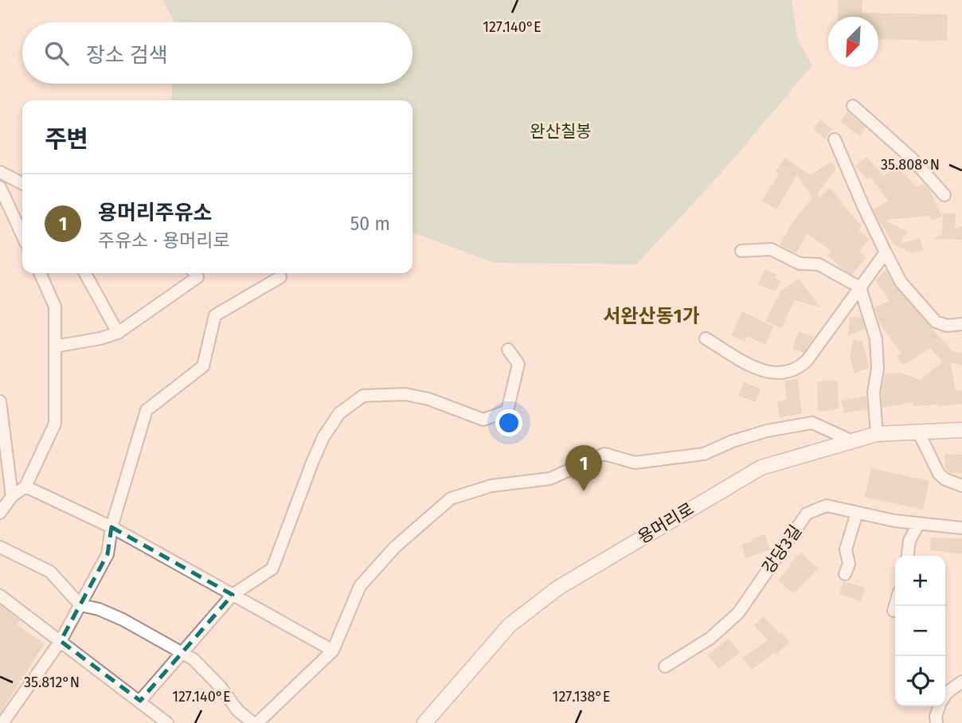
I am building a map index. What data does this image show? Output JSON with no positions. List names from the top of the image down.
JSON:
{
  "streets": {
    "street": ["용머리로", "강당3길"]
  },
  "districts": ["서완산동1가"],
  "parks": ["완산칠봉"],
  "north": "bottom left",
  "page": {
    "search": "장소 검색",
    "heading": "주변",
    "list": [
      {
        "mark": "1",
        "name": "용머리주유소",
        "note": "주유소 · 용머리로",
        "value": "50 m"
      }
    ],
    "pins": "1",
    "map_buttons": ["+", "−"]
  },
  "coordinates": [
    "127.140°E",
    "35.808°N",
    "35.812°N",
    "127.138°E"
  ]
}
